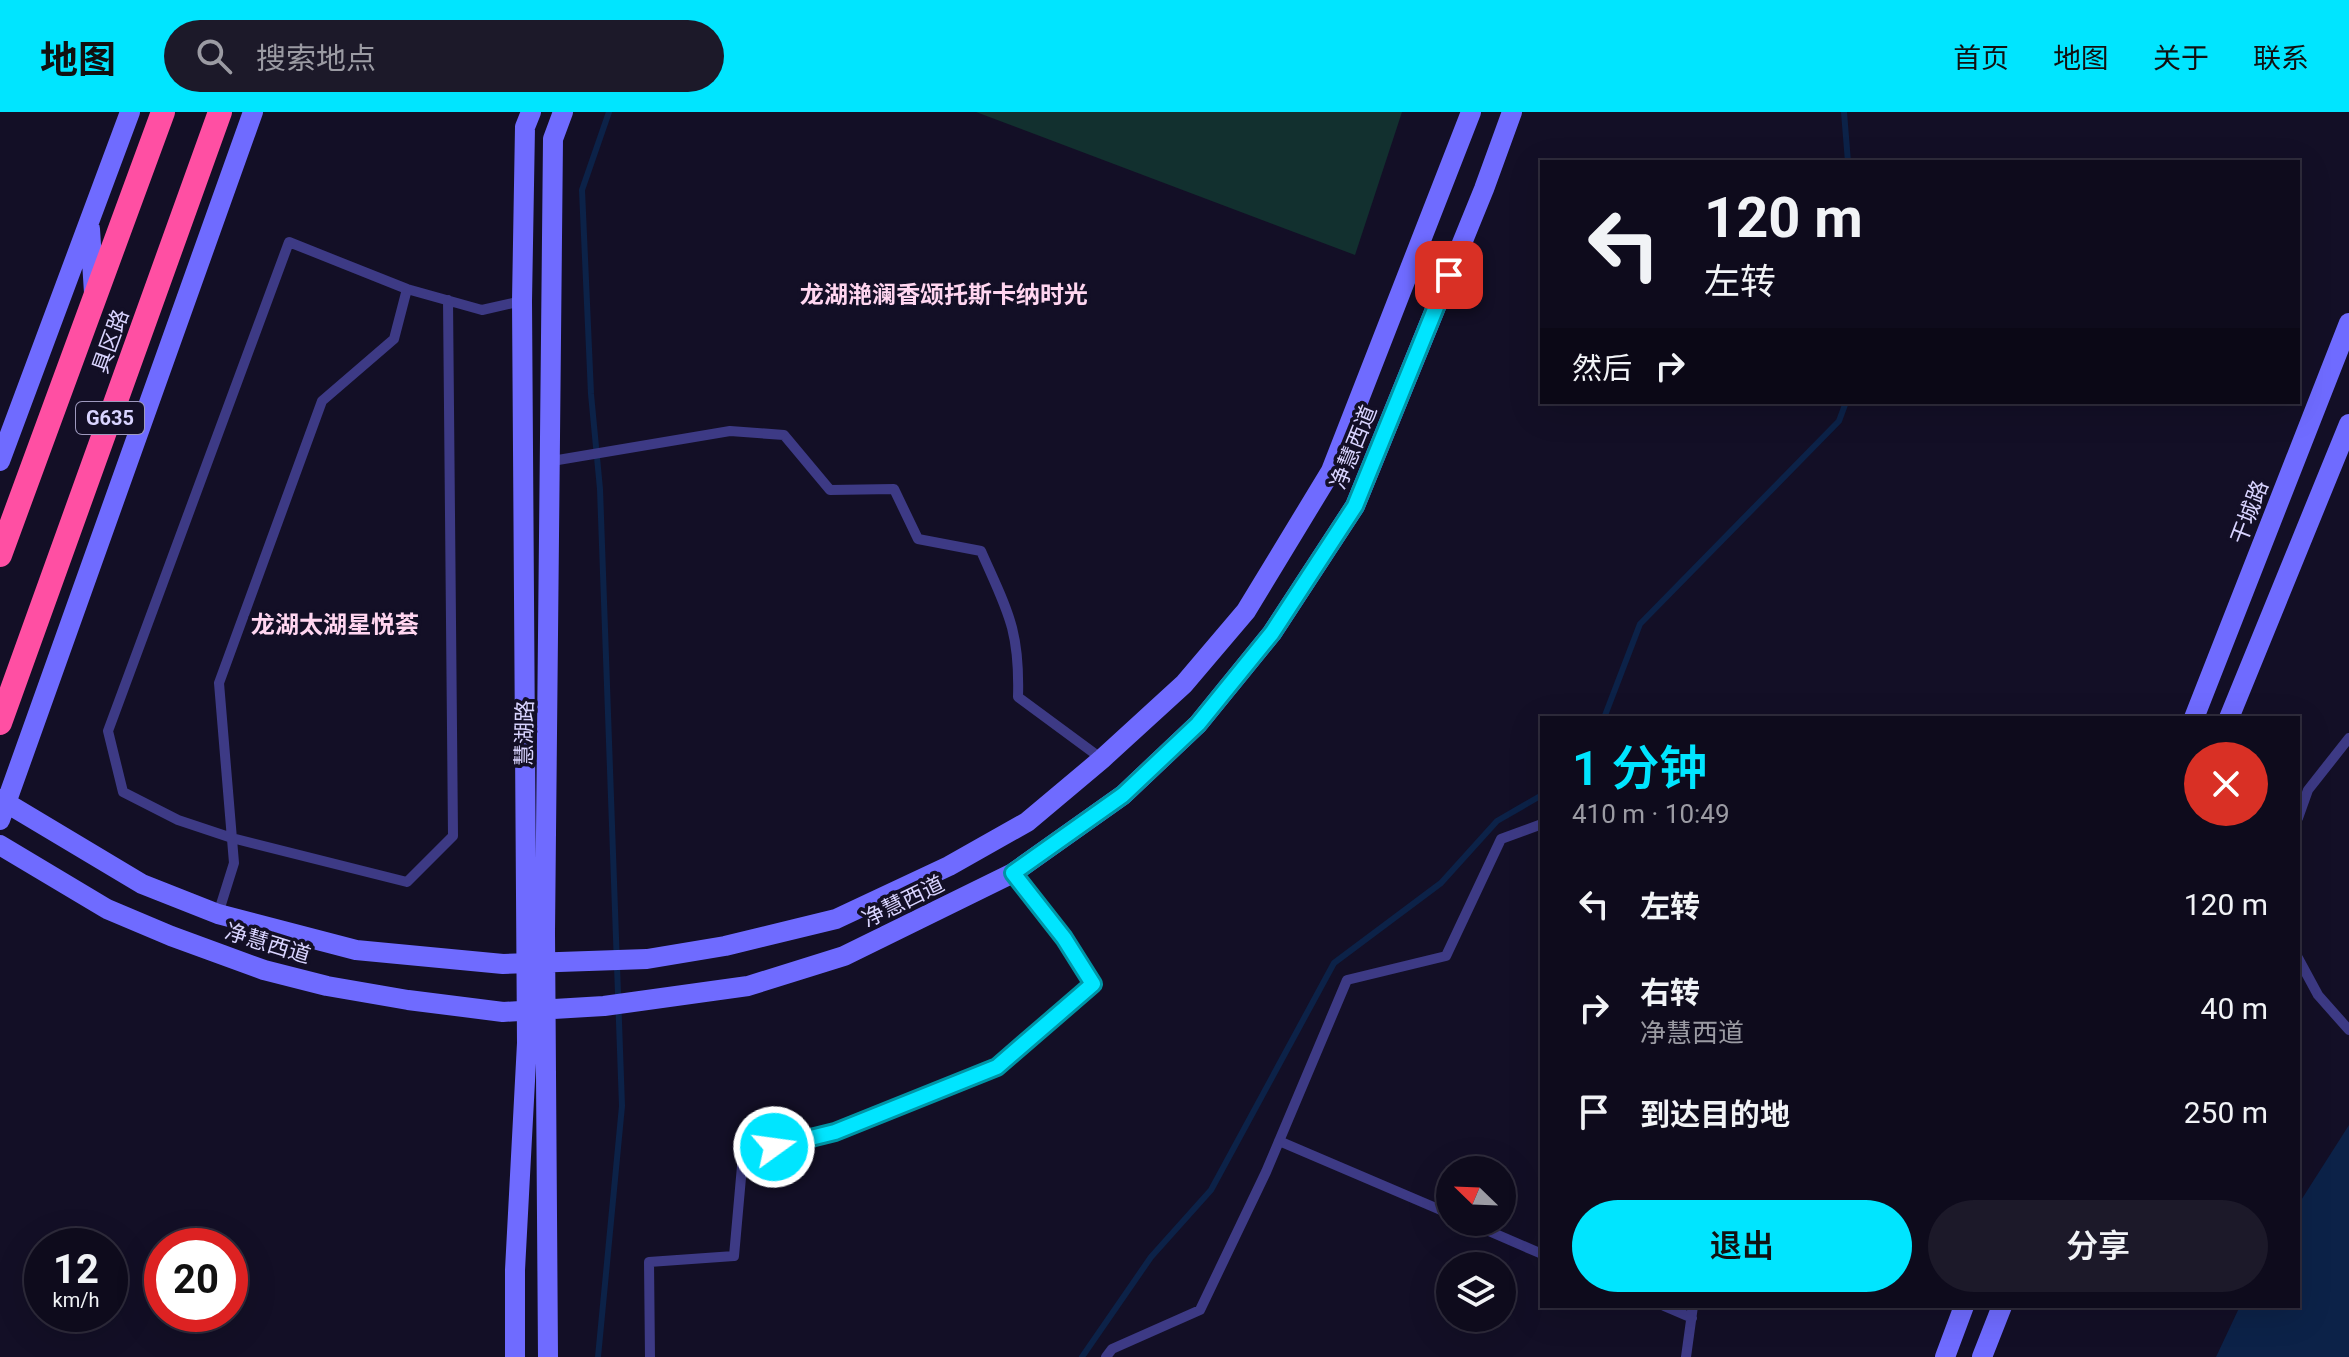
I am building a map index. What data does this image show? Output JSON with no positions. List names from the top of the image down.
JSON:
{
  "streets": {
    "highway": ["具区路", "G635"],
    "street": ["净慧西道", "干城路", "慧湖路"]
  },
  "crossings": [
    ["净慧西道", "慧湖路"]
  ],
  "districts": ["龙湖滟澜香颂托斯卡纳时光", "龙湖太湖星悦荟"],
  "north": "top left",
  "page": {
    "header": "地图",
    "search": "搜索地点",
    "nav": [
      "首页",
      "地图",
      "关于",
      "联系"
    ],
    "turn": ["120 m", "左转"],
    "then": "然后",
    "heading": ["1 分钟", "410 m · 10:49"],
    "list": [
      {
        "name": "左转",
        "value": "120 m"
      },
      {
        "name": "右转",
        "note": "净慧西道",
        "value": "40 m"
      },
      {
        "name": "到达目的地",
        "value": "250 m"
      }
    ],
    "buttons": ["退出", "分享"],
    "speed": "12 km/h",
    "limit": "20"
  }
}
